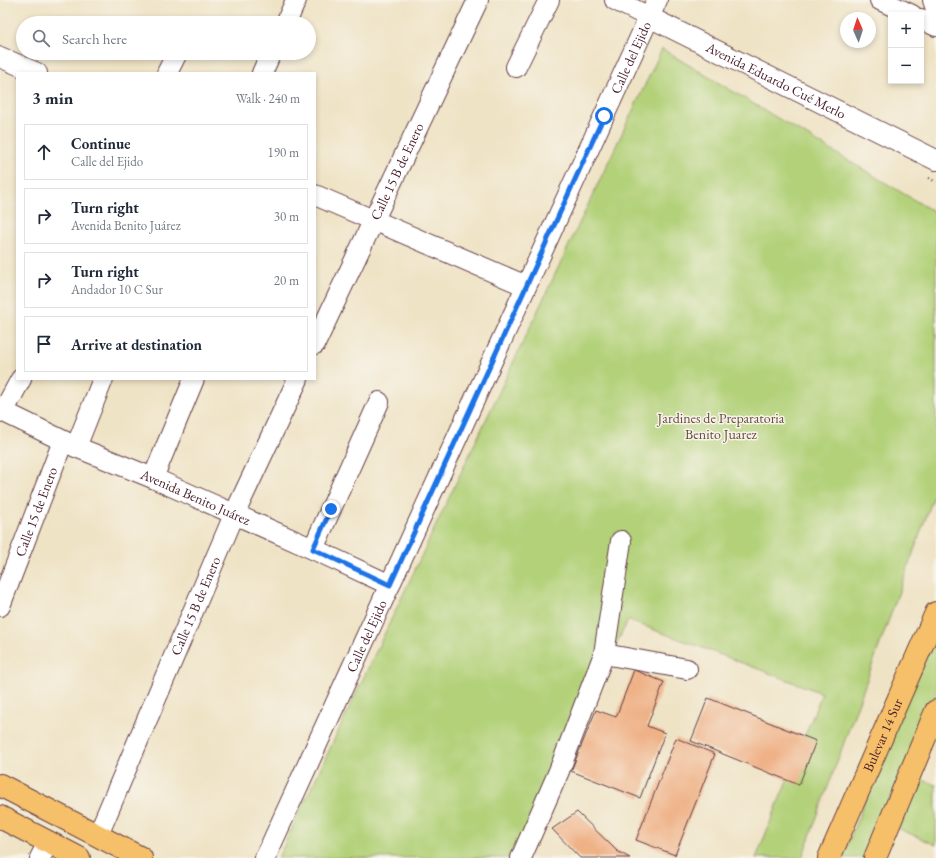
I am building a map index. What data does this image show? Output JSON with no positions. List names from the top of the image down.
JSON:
{
  "streets": {
    "main road": ["Bulevar 14 Sur"],
    "street": [
      "Calle del Ejido",
      "Avenida Eduardo Cué Merlo",
      "Calle 15 B de Enero",
      "Avenida Benito Juárez",
      "Calle 15 de Enero"
    ]
  },
  "crossings": [
    ["Calle del Ejido", "Avenida Eduardo Cué Merlo"],
    ["Calle del Ejido", "Avenida Benito Juárez"],
    ["Calle 15 B de Enero", "Avenida Benito Juárez"],
    ["Avenida Benito Juárez", "Calle 15 de Enero"]
  ],
  "parks": ["Jardines de Preparatoria Benito Juarez"],
  "north": "top",
  "page": {
    "map_buttons": ["+", "−"],
    "search": "Search here",
    "heading": ["3 min", "Walk · 240 m"],
    "list": [
      ["Continue", "Calle del Ejido", "190 m"],
      ["Turn right", "Avenida Benito Juárez", "30 m"],
      ["Turn right", "Andador 10 C Sur", "20 m"],
      "Arrive at destination"
    ]
  }
}
